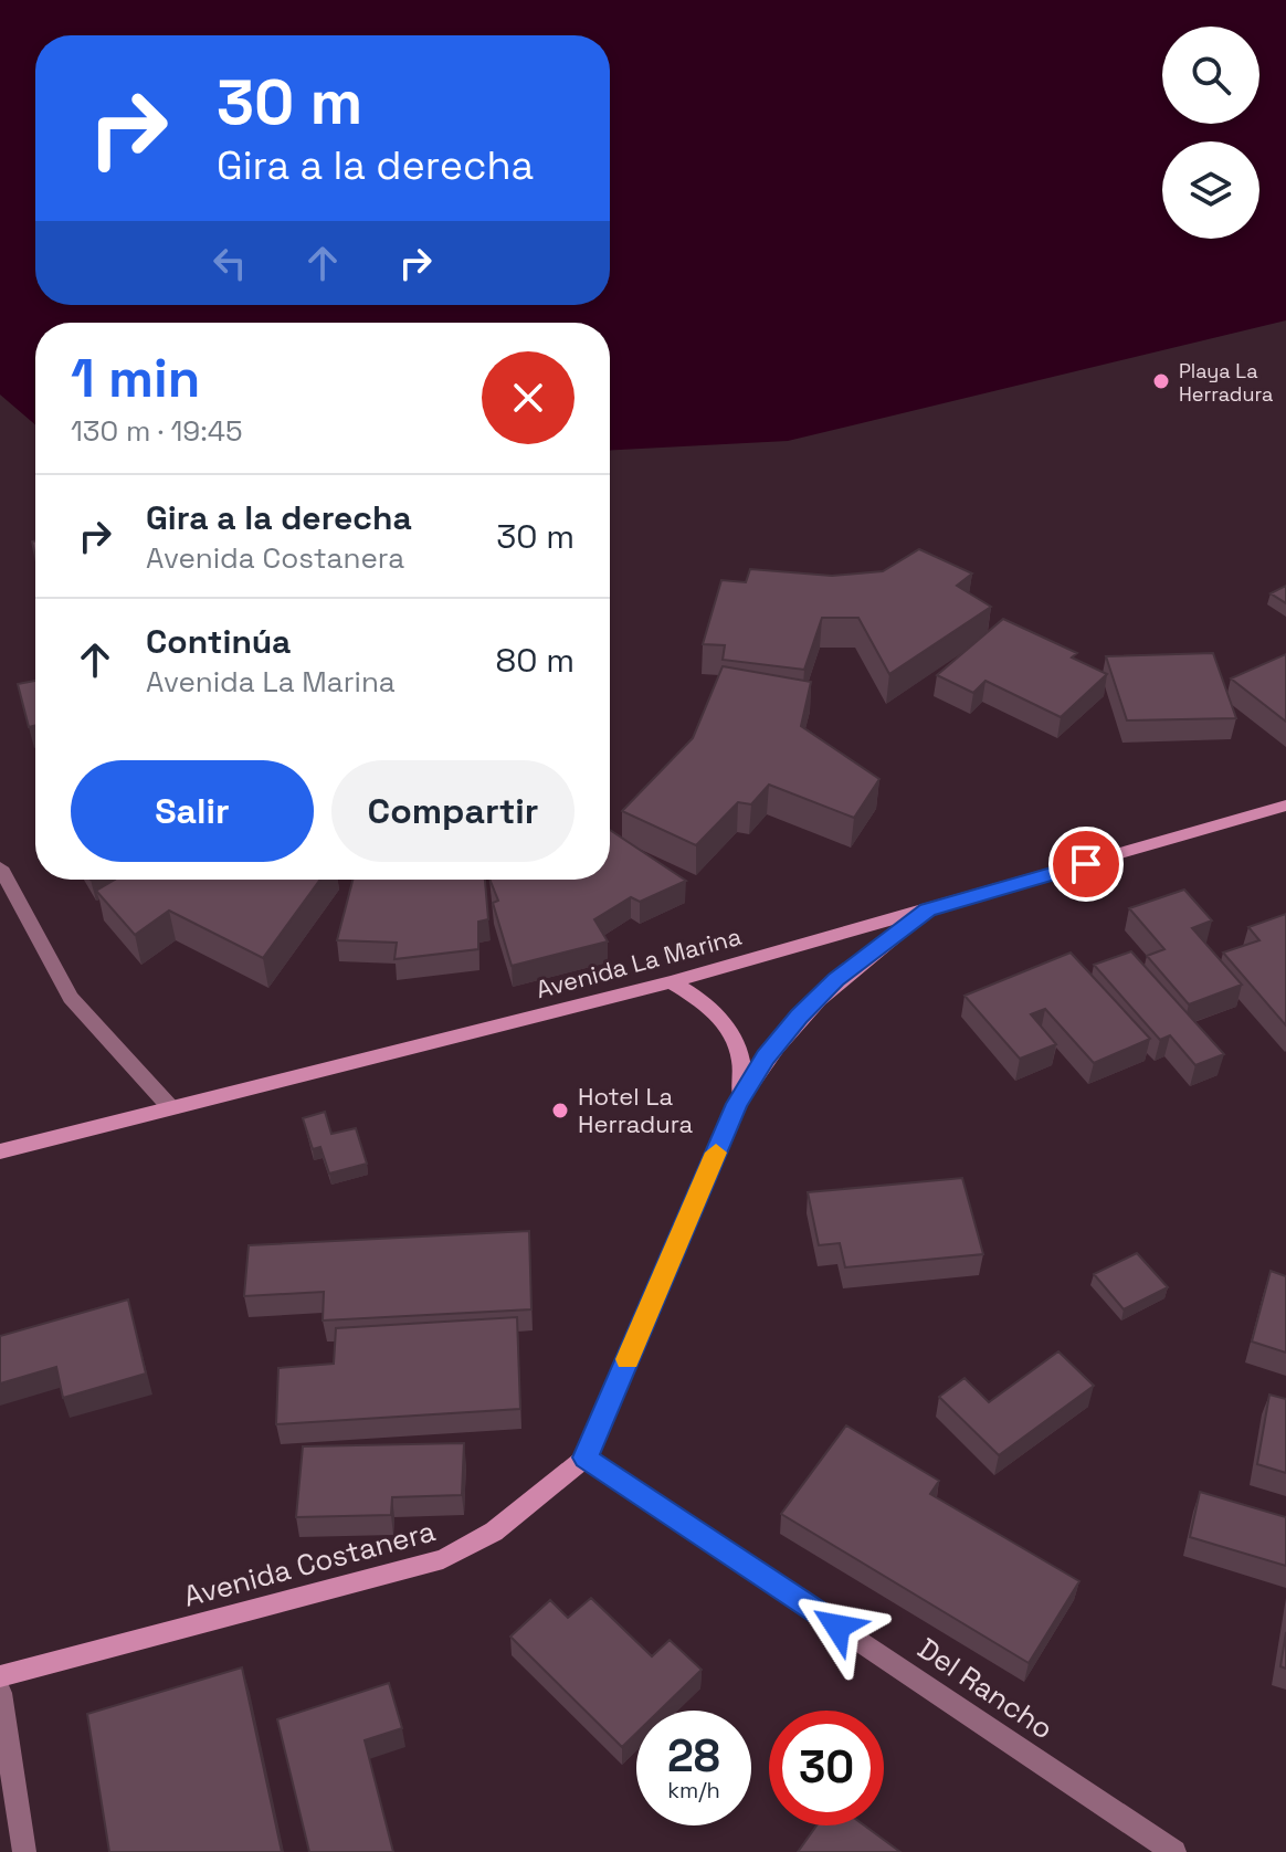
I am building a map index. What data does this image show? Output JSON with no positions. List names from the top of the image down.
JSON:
{
  "streets": {
    "main road": ["Avenida La Marina", "Avenida Costanera"],
    "street": ["Del Rancho"]
  },
  "crossings": [
    ["Avenida La Marina", "Avenida Costanera"],
    ["Avenida Costanera", "Del Rancho"]
  ],
  "places": ["Playa La Herradura", "Hotel La Herradura"],
  "page": {
    "turn": ["30 m", "Gira a la derecha"],
    "heading": ["1 min", "130 m · 19:45"],
    "list": [
      {
        "name": "Gira a la derecha",
        "note": "Avenida Costanera",
        "value": "30 m"
      },
      {
        "name": "Continúa",
        "note": "Avenida La Marina",
        "value": "80 m"
      }
    ],
    "buttons": ["Salir", "Compartir"],
    "speed": "28 km/h",
    "limit": "30"
  }
}
